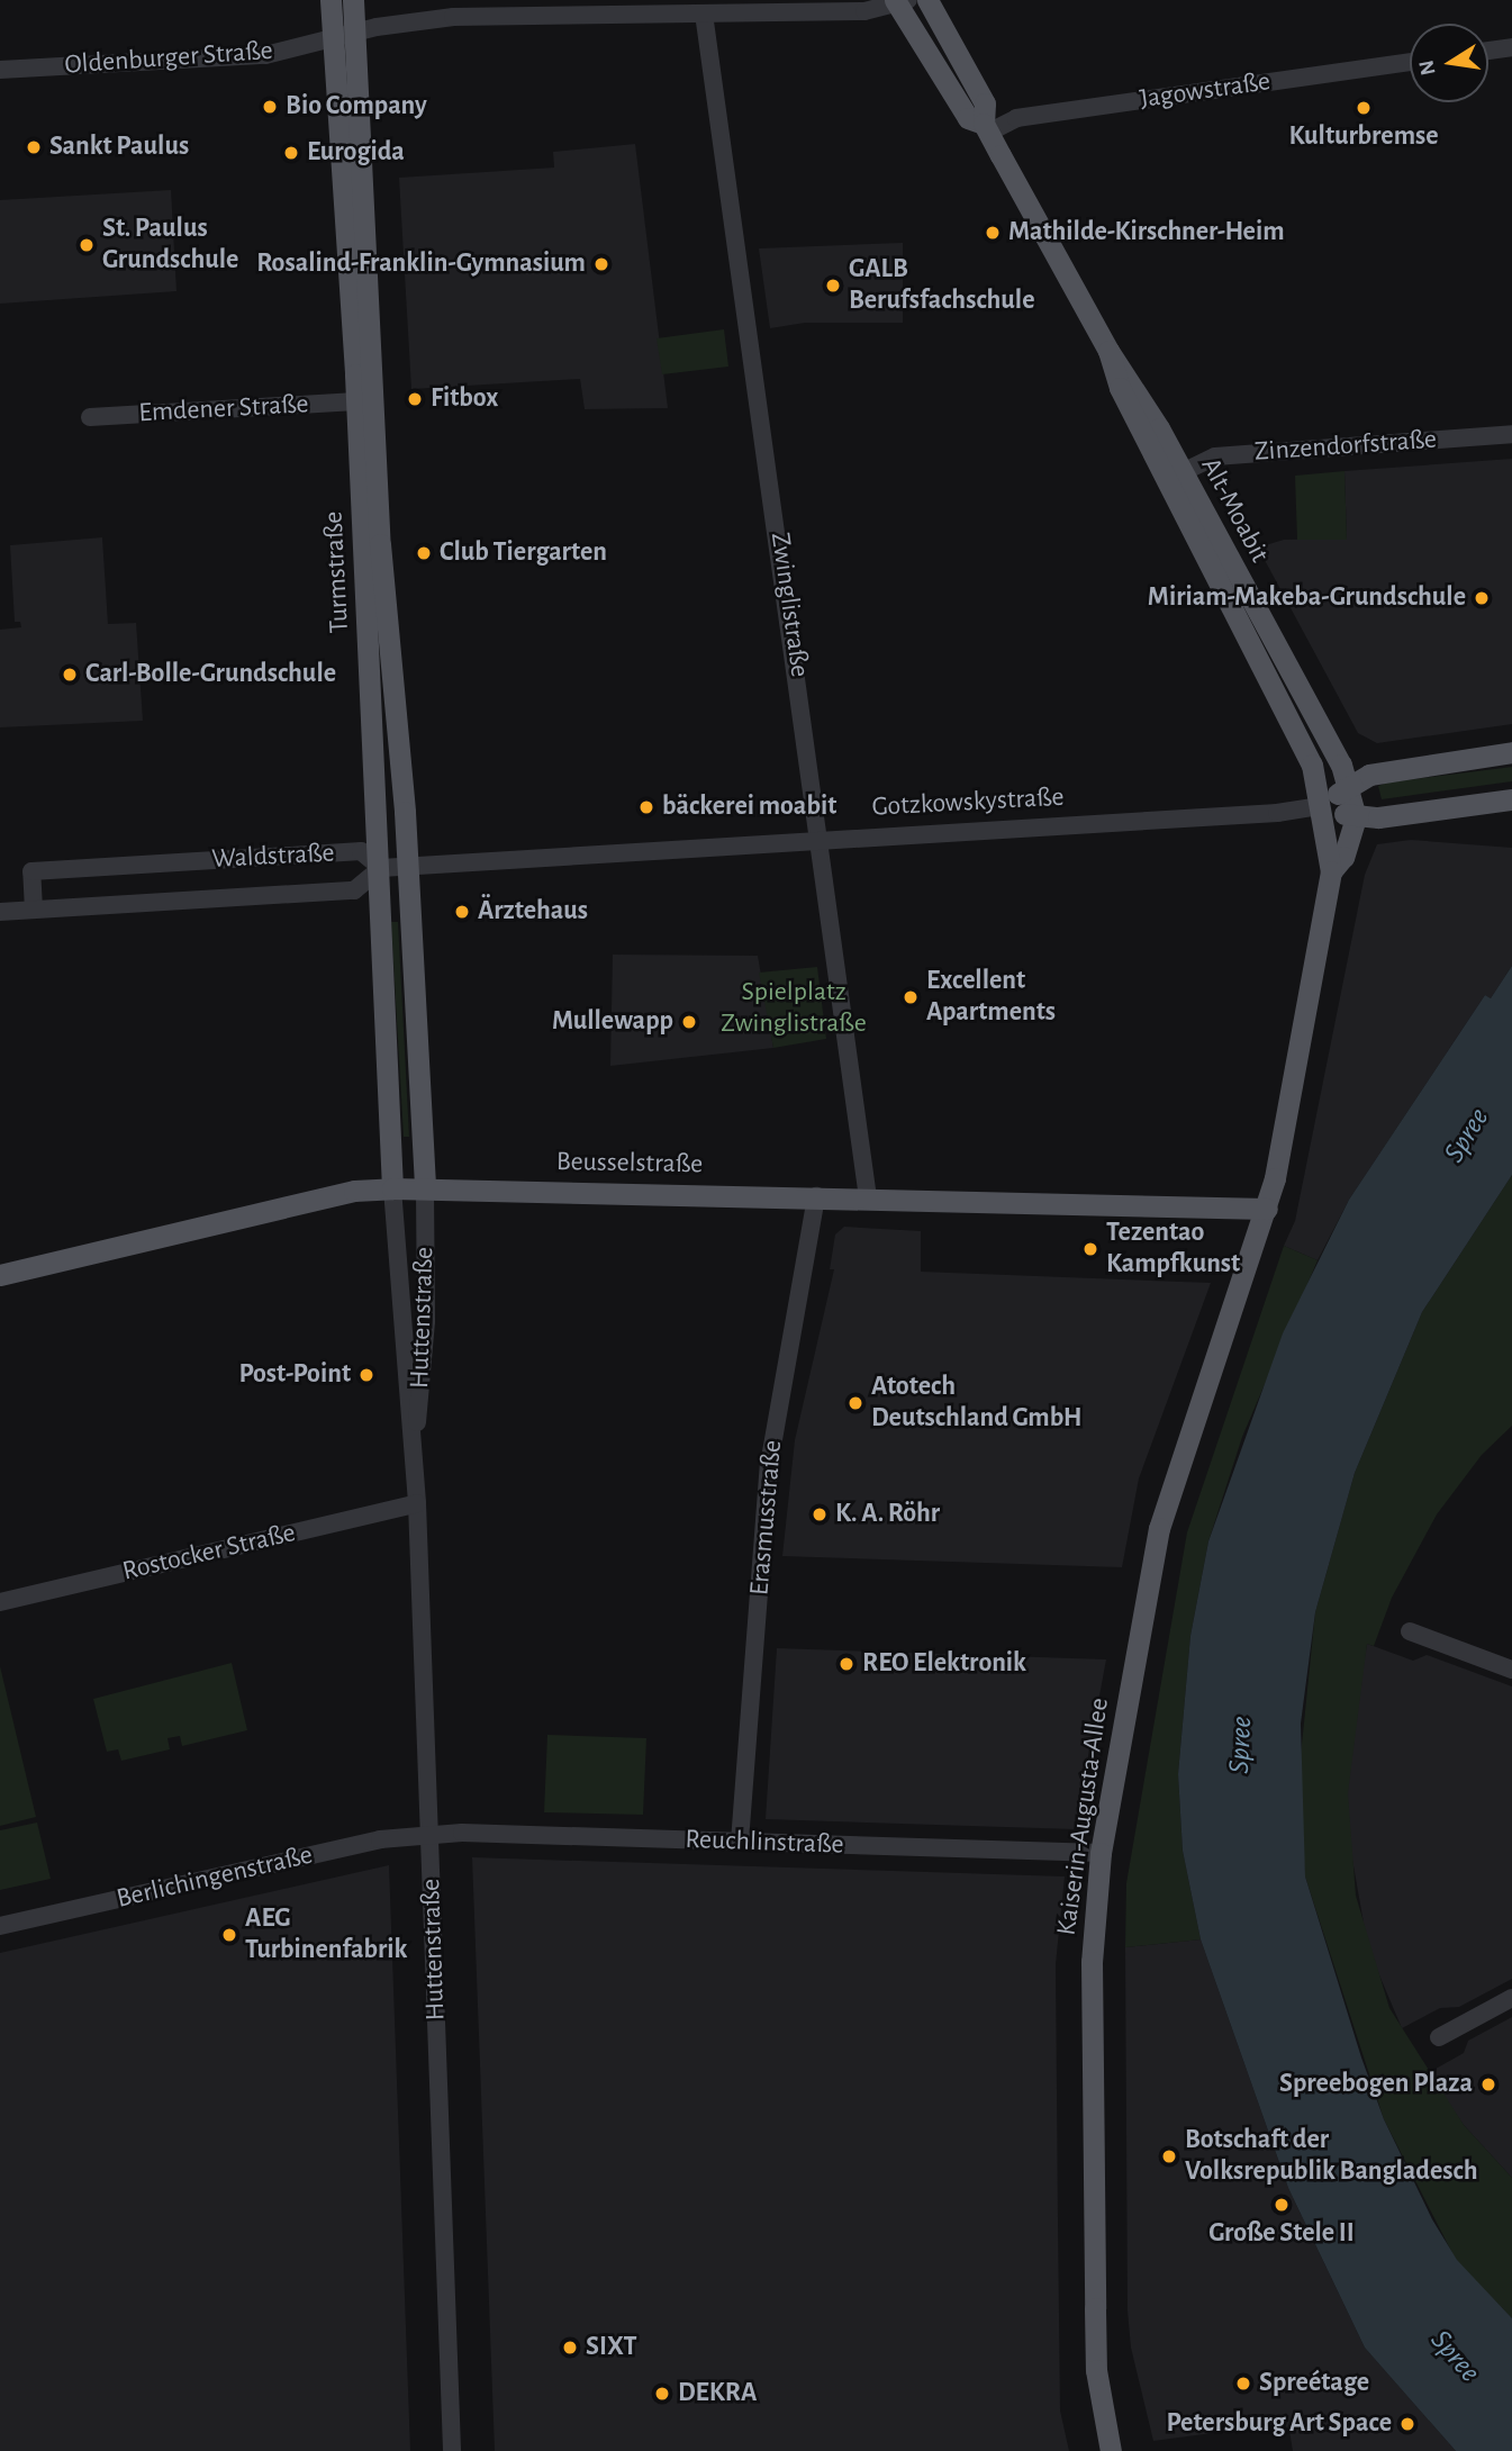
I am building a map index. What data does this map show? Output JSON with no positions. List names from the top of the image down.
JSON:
{
  "streets": {
    "main road": [
      "Alt-Moabit",
      "Turmstraße",
      "Gotzkowskystraße",
      "Beusselstraße",
      "Kaiserin-Augusta-Allee"
    ],
    "street": [
      "Oldenburger Straße",
      "Jagowstraße",
      "Emdener Straße",
      "Zinzendorfstraße",
      "Zwinglistraße",
      "Waldstraße",
      "Huttenstraße",
      "Erasmusstraße",
      "Rostocker Straße",
      "Reuchlinstraße",
      "Berlichingenstraße"
    ]
  },
  "crossings": [
    ["Oldenburger Straße", "Alt-Moabit"],
    ["Oldenburger Straße", "Turmstraße"],
    ["Oldenburger Straße", "Zwinglistraße"],
    ["Jagowstraße", "Alt-Moabit"],
    ["Emdener Straße", "Turmstraße"],
    ["Zinzendorfstraße", "Alt-Moabit"],
    ["Alt-Moabit", "Gotzkowskystraße"],
    ["Alt-Moabit", "Beusselstraße"],
    ["Alt-Moabit", "Kaiserin-Augusta-Allee"],
    ["Turmstraße", "Gotzkowskystraße"],
    ["Turmstraße", "Waldstraße"],
    ["Turmstraße", "Beusselstraße"],
    ["Turmstraße", "Huttenstraße"],
    ["Zwinglistraße", "Gotzkowskystraße"],
    ["Zwinglistraße", "Beusselstraße"],
    ["Gotzkowskystraße", "Waldstraße"],
    ["Beusselstraße", "Huttenstraße"],
    ["Beusselstraße", "Erasmusstraße"],
    ["Beusselstraße", "Kaiserin-Augusta-Allee"],
    ["Huttenstraße", "Rostocker Straße"],
    ["Huttenstraße", "Reuchlinstraße"],
    ["Huttenstraße", "Berlichingenstraße"],
    ["Erasmusstraße", "Reuchlinstraße"],
    ["Kaiserin-Augusta-Allee", "Reuchlinstraße"],
    ["Reuchlinstraße", "Berlichingenstraße"]
  ],
  "water": ["Spree"],
  "parks": ["Spielplatz Zwinglistraße"],
  "places": [
    "Bio Company",
    "Kulturbremse",
    "Sankt Paulus",
    "Eurogida",
    "Mathilde-Kirschner-Heim",
    "St. Paulus Grundschule",
    "Rosalind-Franklin-Gymnasium",
    "GALB Berufsfachschule",
    "Fitbox",
    "Club Tiergarten",
    "Miriam-Makeba-Grundschule",
    "Carl-Bolle-Grundschule",
    "bäckerei moabit",
    "Ärztehaus",
    "Excellent Apartments",
    "Mullewapp",
    "Tezentao Kampfkunst",
    "Post-Point",
    "Atotech Deutschland GmbH",
    "K. A. Röhr",
    "REO Elektronik",
    "AEG Turbinenfabrik",
    "Spreebogen Plaza",
    "Botschaft der Volksrepublik Bangladesch",
    "Große Stele II",
    "SIXT",
    "Spreétage",
    "DEKRA",
    "Petersburg Art Space"
  ],
  "north": "left"
}
